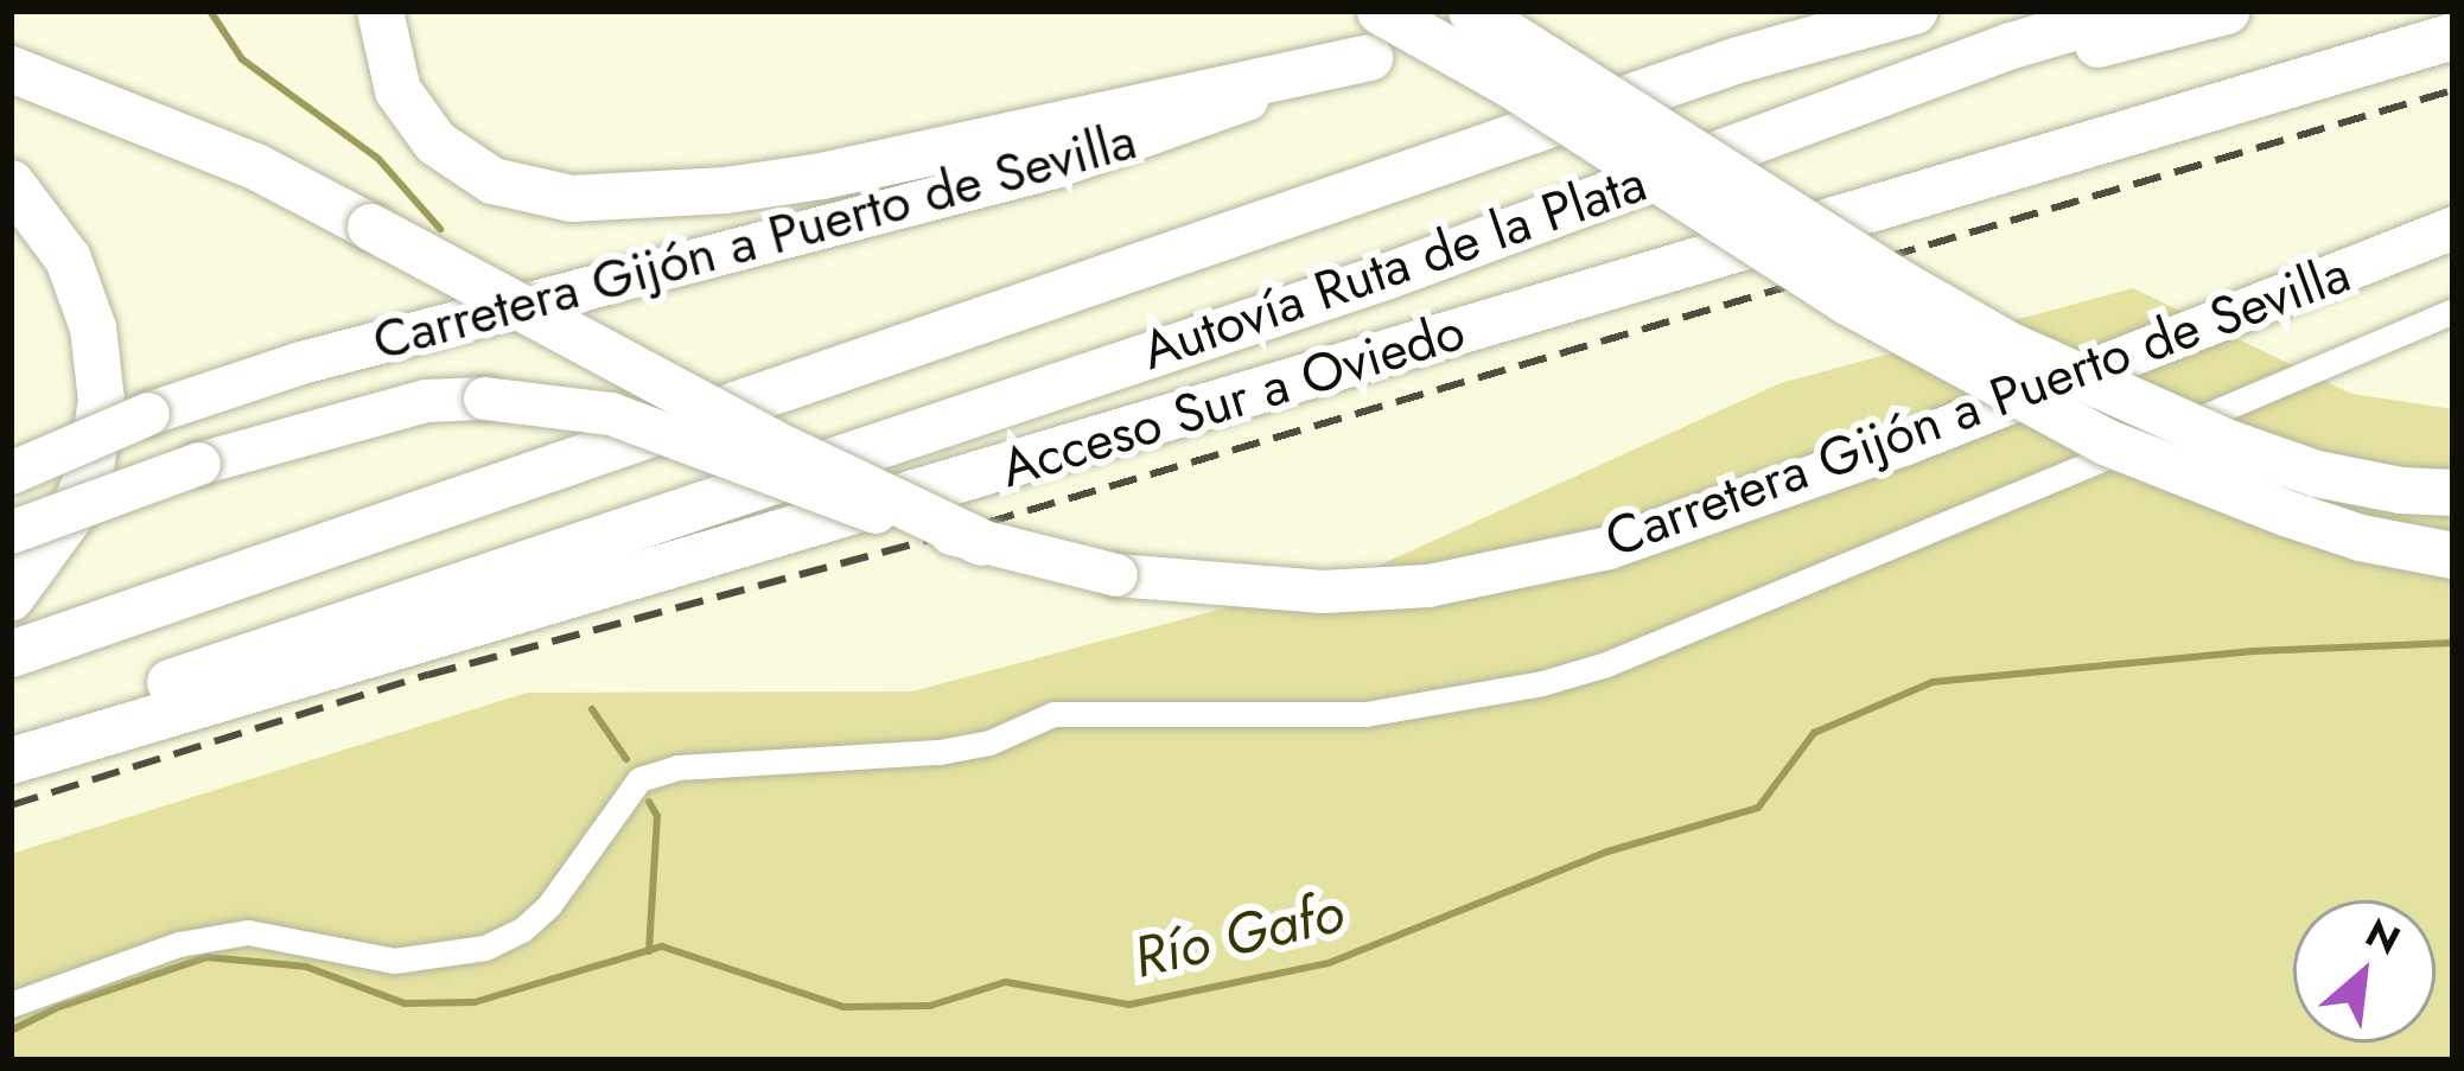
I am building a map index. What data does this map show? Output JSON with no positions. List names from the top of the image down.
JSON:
{
  "streets": {
    "highway": ["Carretera Gijón a Puerto de Sevilla", "Autovía Ruta de la Plata", "Acceso Sur a Oviedo"]
  },
  "water": ["Río Gafo"],
  "north": "top right"
}
